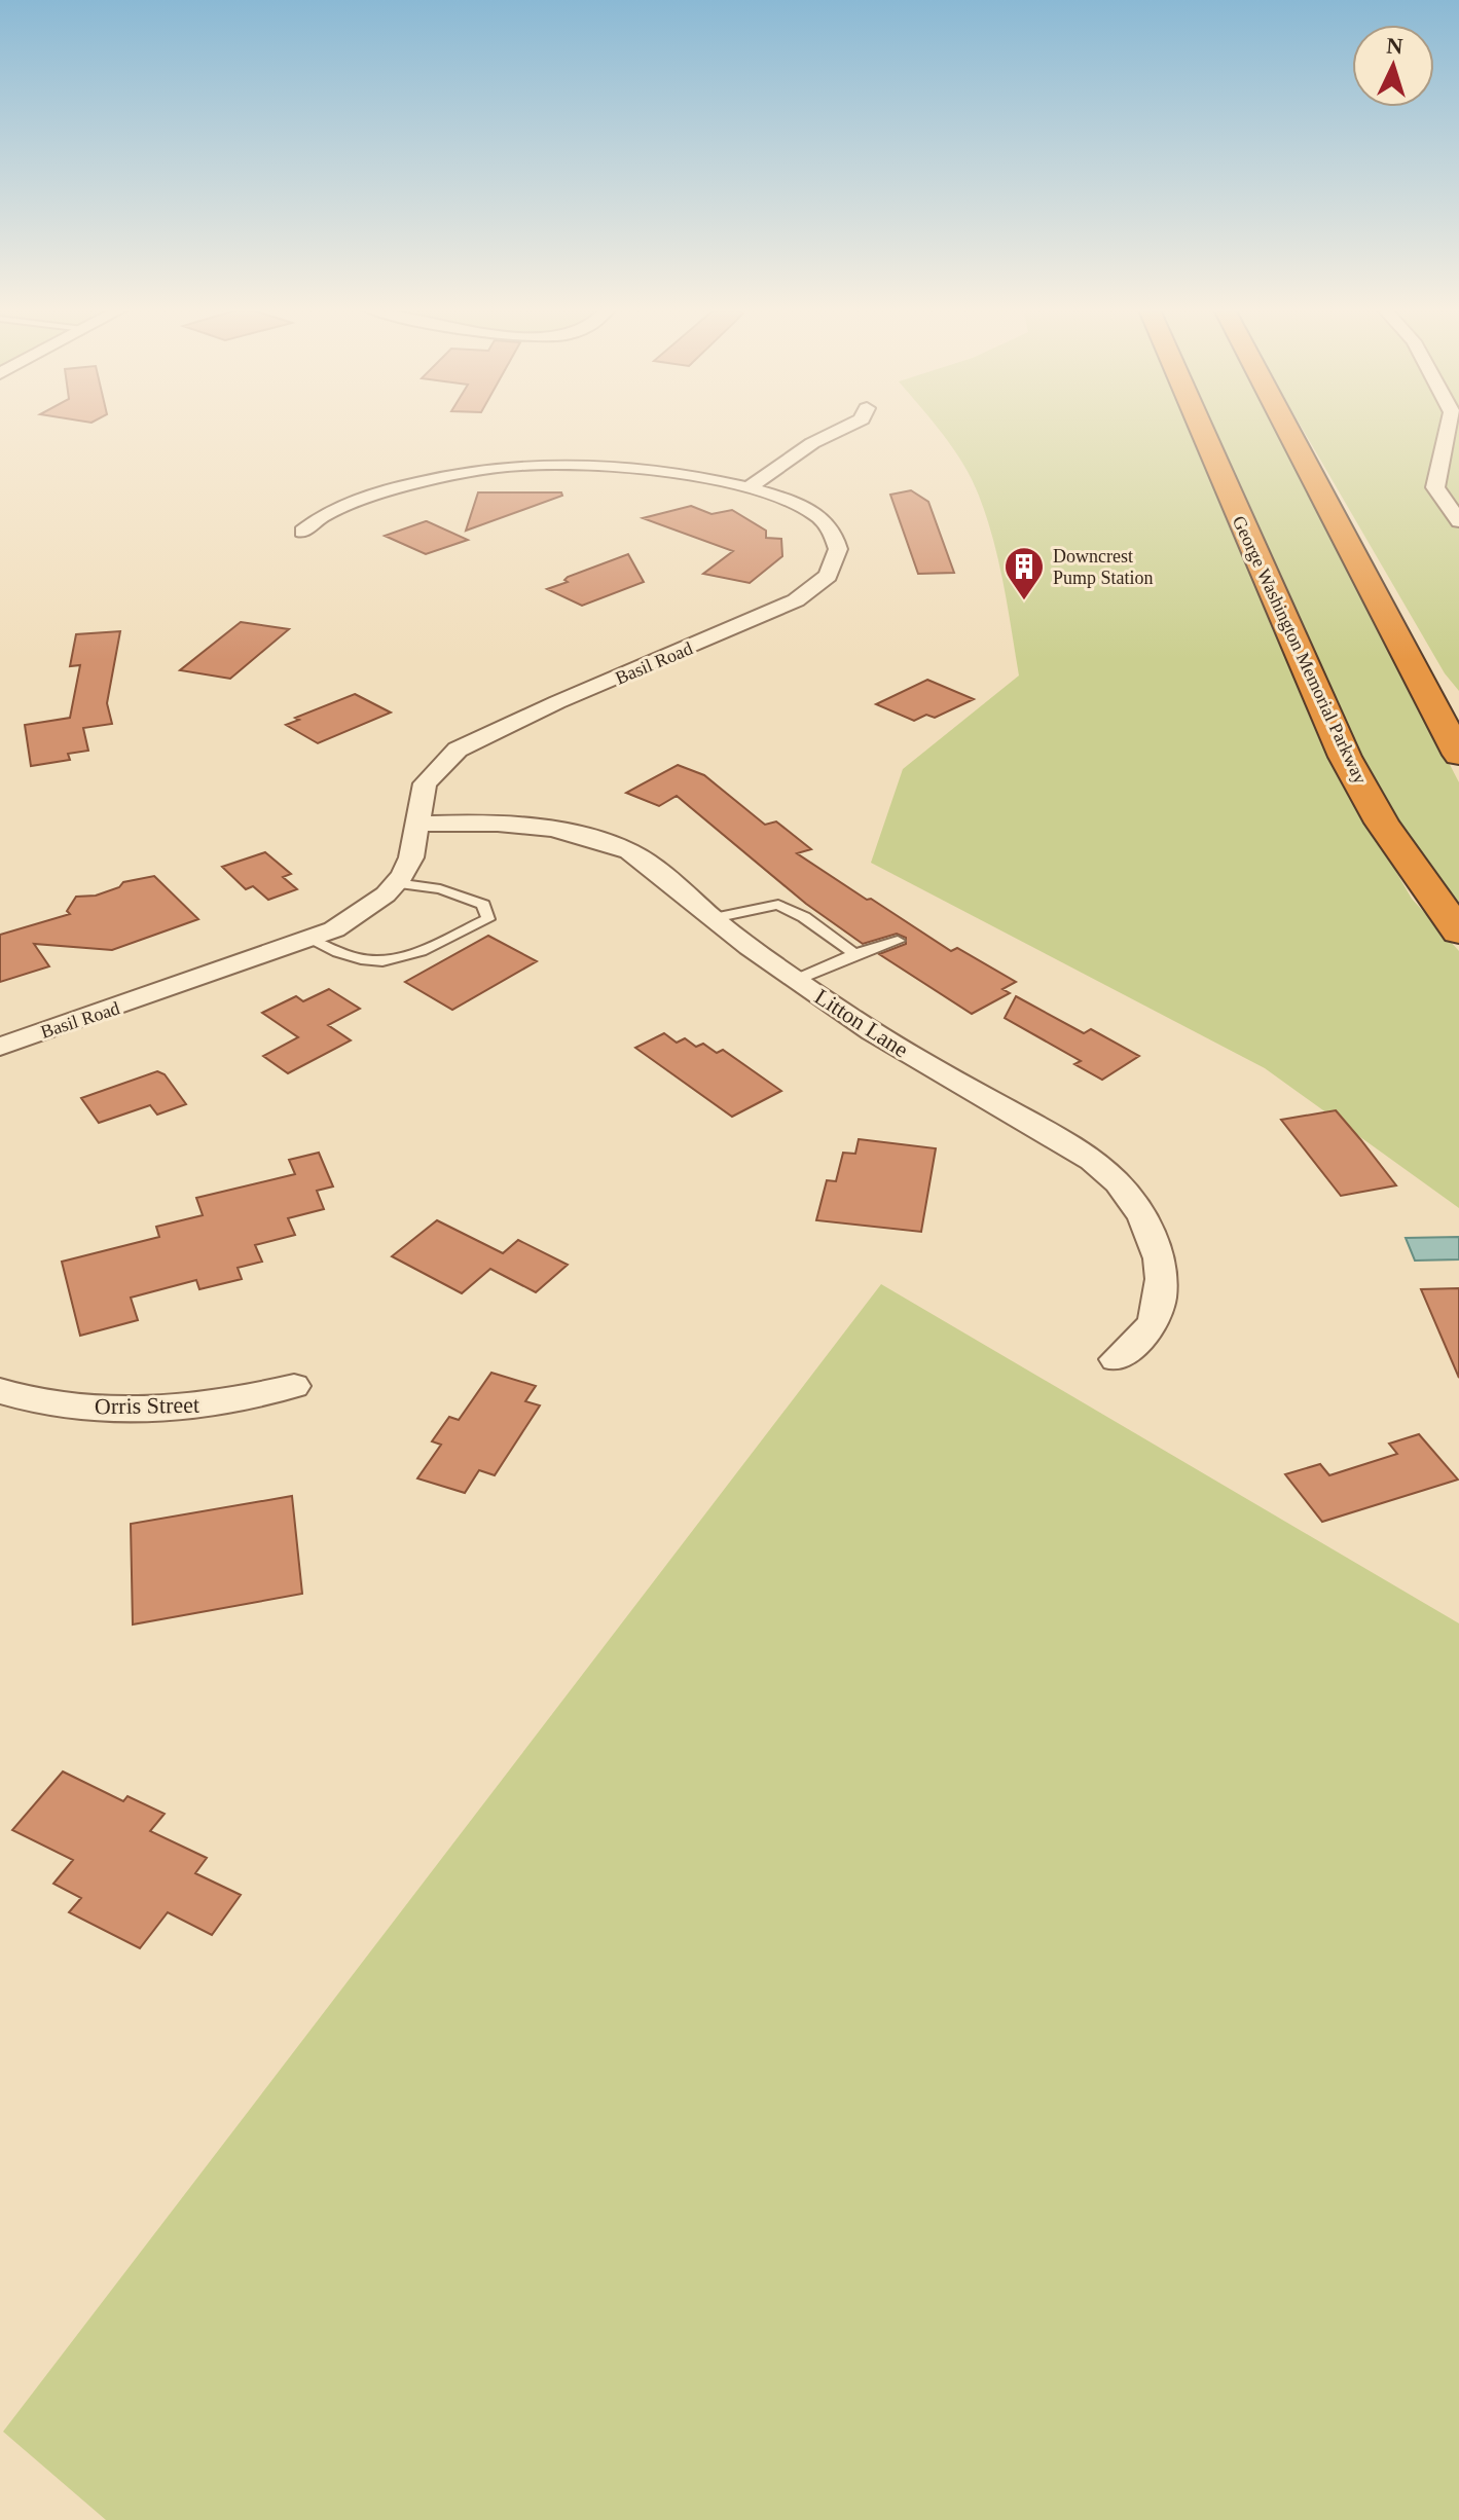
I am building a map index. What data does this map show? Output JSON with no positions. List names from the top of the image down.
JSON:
{
  "streets": {
    "highway": ["George Washington Memorial Parkway"],
    "street": ["Basil Road", "Litton Lane", "Orris Street"]
  },
  "crossings": [
    ["Basil Road", "Litton Lane"]
  ],
  "places": {
    "building": ["Downcrest Pump Station"]
  },
  "north": "top"
}
